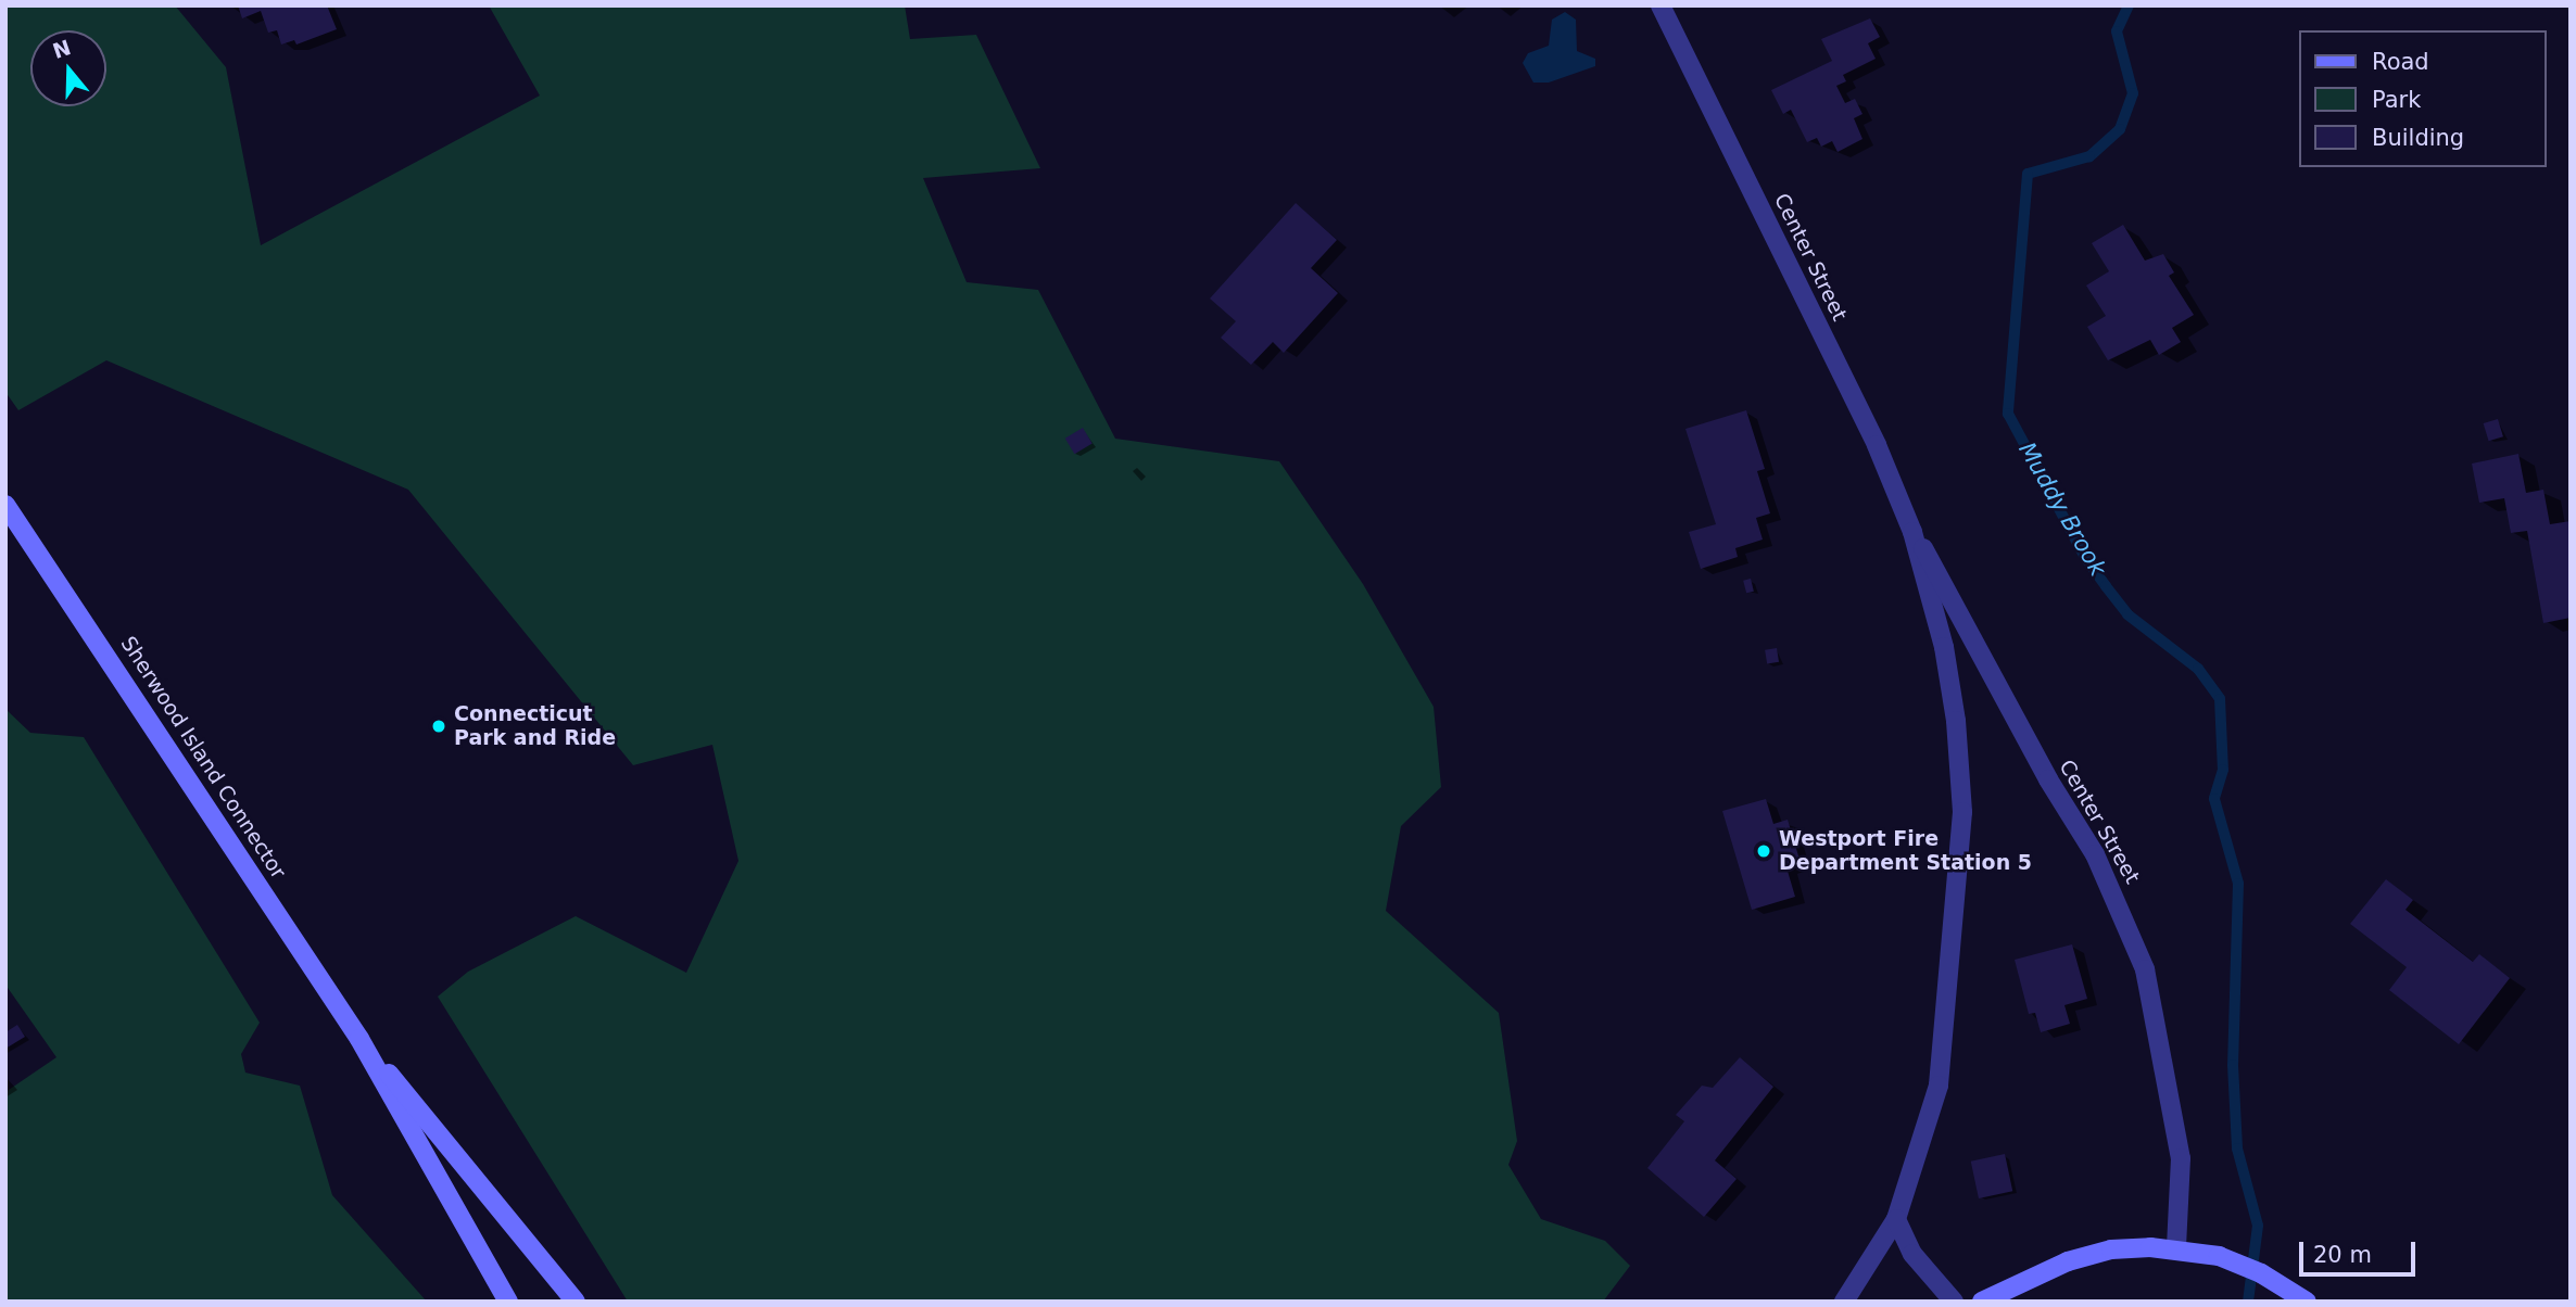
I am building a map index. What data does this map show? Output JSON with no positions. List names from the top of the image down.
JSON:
{
  "streets": {
    "main road": ["Sherwood Island Connector"],
    "street": ["Center Street"]
  },
  "water": ["Muddy Brook"],
  "places": ["Connecticut Park and Ride", "Westport Fire Department Station 5"],
  "legend": ["Road", "Park", "Building"],
  "scale_bar": "20 m",
  "north": "top"
}
